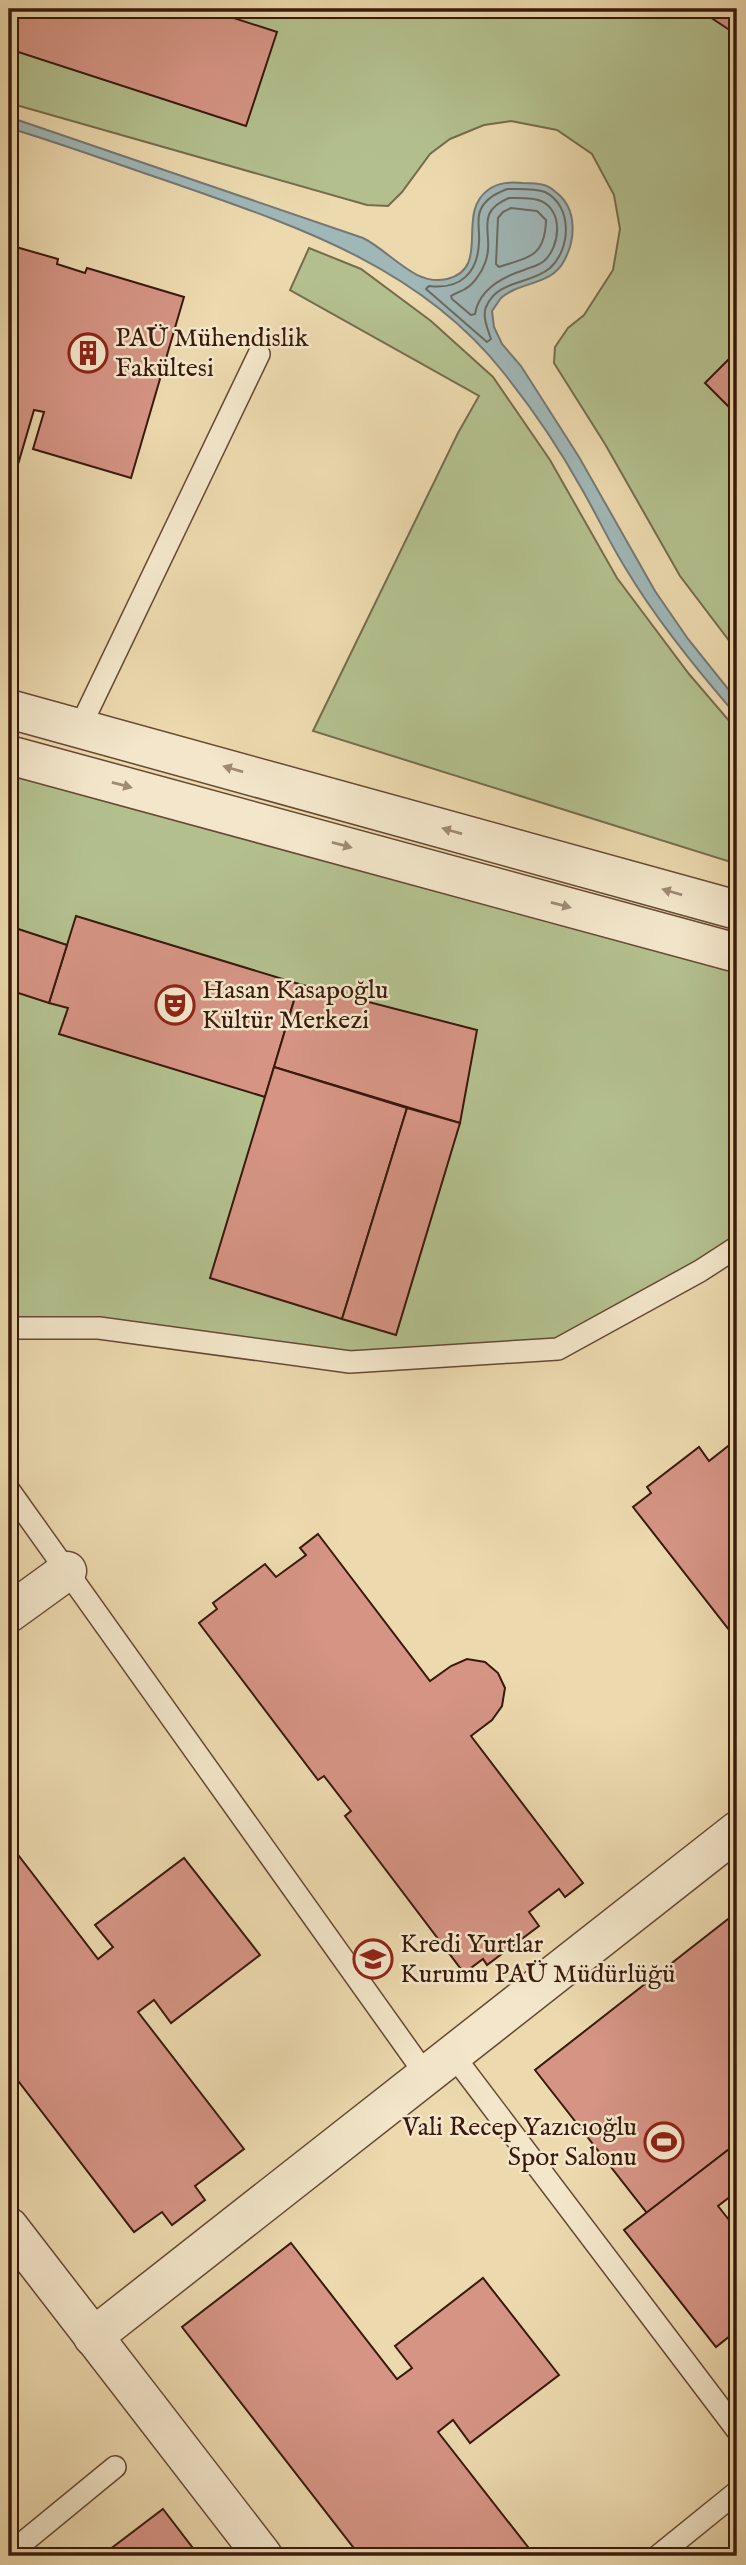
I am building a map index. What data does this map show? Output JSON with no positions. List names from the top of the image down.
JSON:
{
  "places": {
    "building": ["PAÜ Mühendislik Fakültesi"],
    "theatre": ["Hasan Kasapoğlu Kültür Merkezi"],
    "school or university": ["Kredi Yurtlar Kurumu PAÜ Müdürlüğü"],
    "sports": ["Vali Recep Yazıcıoğlu Spor Salonu"]
  }
}
